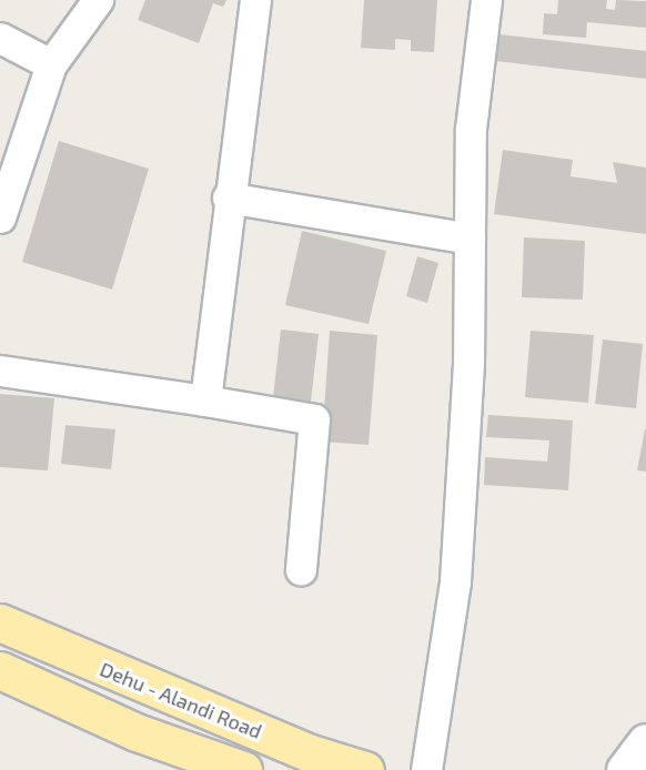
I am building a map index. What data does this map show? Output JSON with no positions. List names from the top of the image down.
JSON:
{
  "streets": {
    "main road": ["Dehu - Alandi Road"]
  }
}
